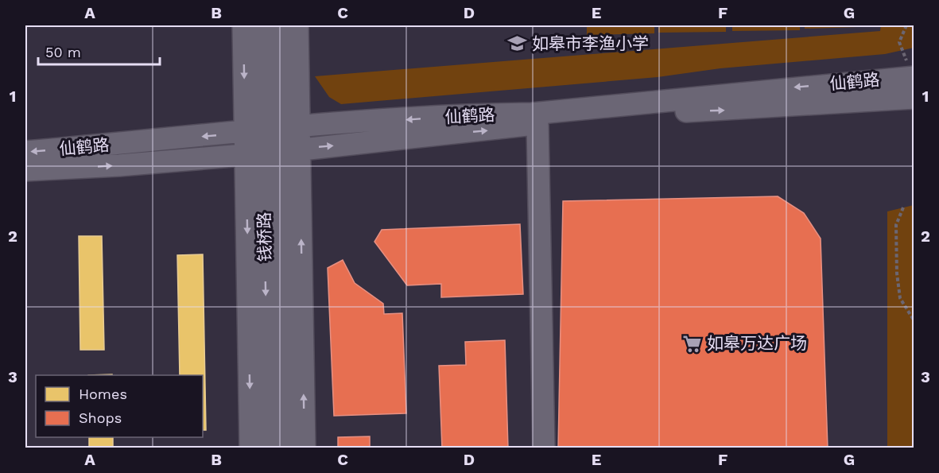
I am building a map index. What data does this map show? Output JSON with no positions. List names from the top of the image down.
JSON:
{
  "streets": {
    "street": ["仙鹤路", "钱桥路"]
  },
  "crossings": [
    ["仙鹤路", "钱桥路"]
  ],
  "places": {
    "school or university": ["如皋市李渔小学"],
    "supermarket": ["如皋万达广场"]
  },
  "legend": ["Homes", "Shops"],
  "scale_bar": "50 m",
  "grid": {
    "columns": [
      "A",
      "B",
      "C",
      "D",
      "E",
      "F",
      "G"
    ],
    "rows": ["1", "2", "3"]
  }
}
